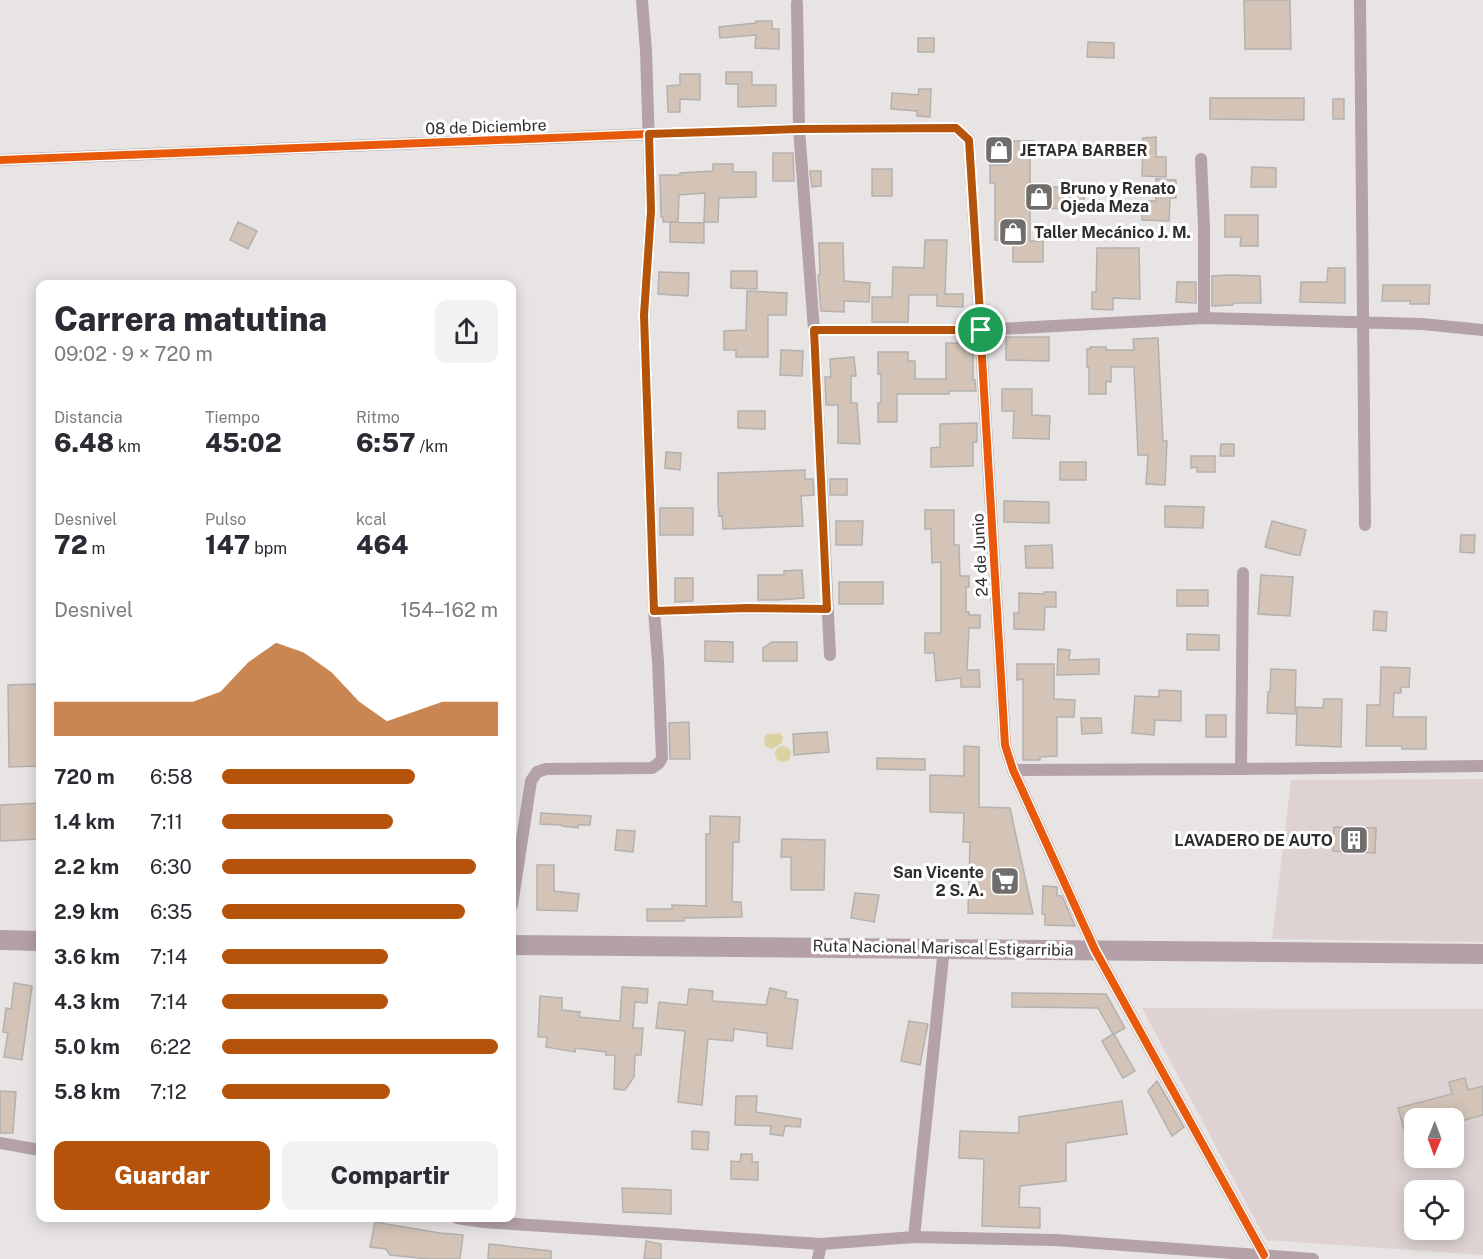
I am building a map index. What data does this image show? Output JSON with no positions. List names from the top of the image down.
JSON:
{
  "streets": {
    "main road": ["Ruta Nacional Mariscal Estigarribia"],
    "street": ["08 de Diciembre", "24 de Junio"]
  },
  "crossings": [
    ["08 de Diciembre", "24 de Junio"],
    ["24 de Junio", "Ruta Nacional Mariscal Estigarribia"]
  ],
  "places": {
    "shop": ["JETAPA BARBER", "Bruno y Renato Ojeda Meza", "Taller Mecánico J. M."],
    "building": ["LAVADERO DE AUTO"],
    "supermarket": ["San Vicente 2 S. A."]
  },
  "north": "bottom",
  "page": {
    "heading": ["Carrera matutina", "09:02 · 9 × 720 m"],
    "stats": [
      ["Distancia", "6.48 km"],
      ["Tiempo", "45:02"],
      ["Ritmo", "6:57 /km"],
      ["Desnivel", "72 m"],
      ["Pulso", "147 bpm"],
      ["kcal", "464"]
    ],
    "chart": ["Desnivel", "154–162 m"],
    "list": [
      {
        "name": "720 m",
        "note": "6:58"
      },
      {
        "name": "1.4 km",
        "note": "7:11"
      },
      {
        "name": "2.2 km",
        "note": "6:30"
      },
      {
        "name": "2.9 km",
        "note": "6:35"
      },
      {
        "name": "3.6 km",
        "note": "7:14"
      },
      {
        "name": "4.3 km",
        "note": "7:14"
      },
      {
        "name": "5.0 km",
        "note": "6:22"
      },
      {
        "name": "5.8 km",
        "note": "7:12"
      }
    ],
    "buttons": ["Guardar", "Compartir"]
  }
}
